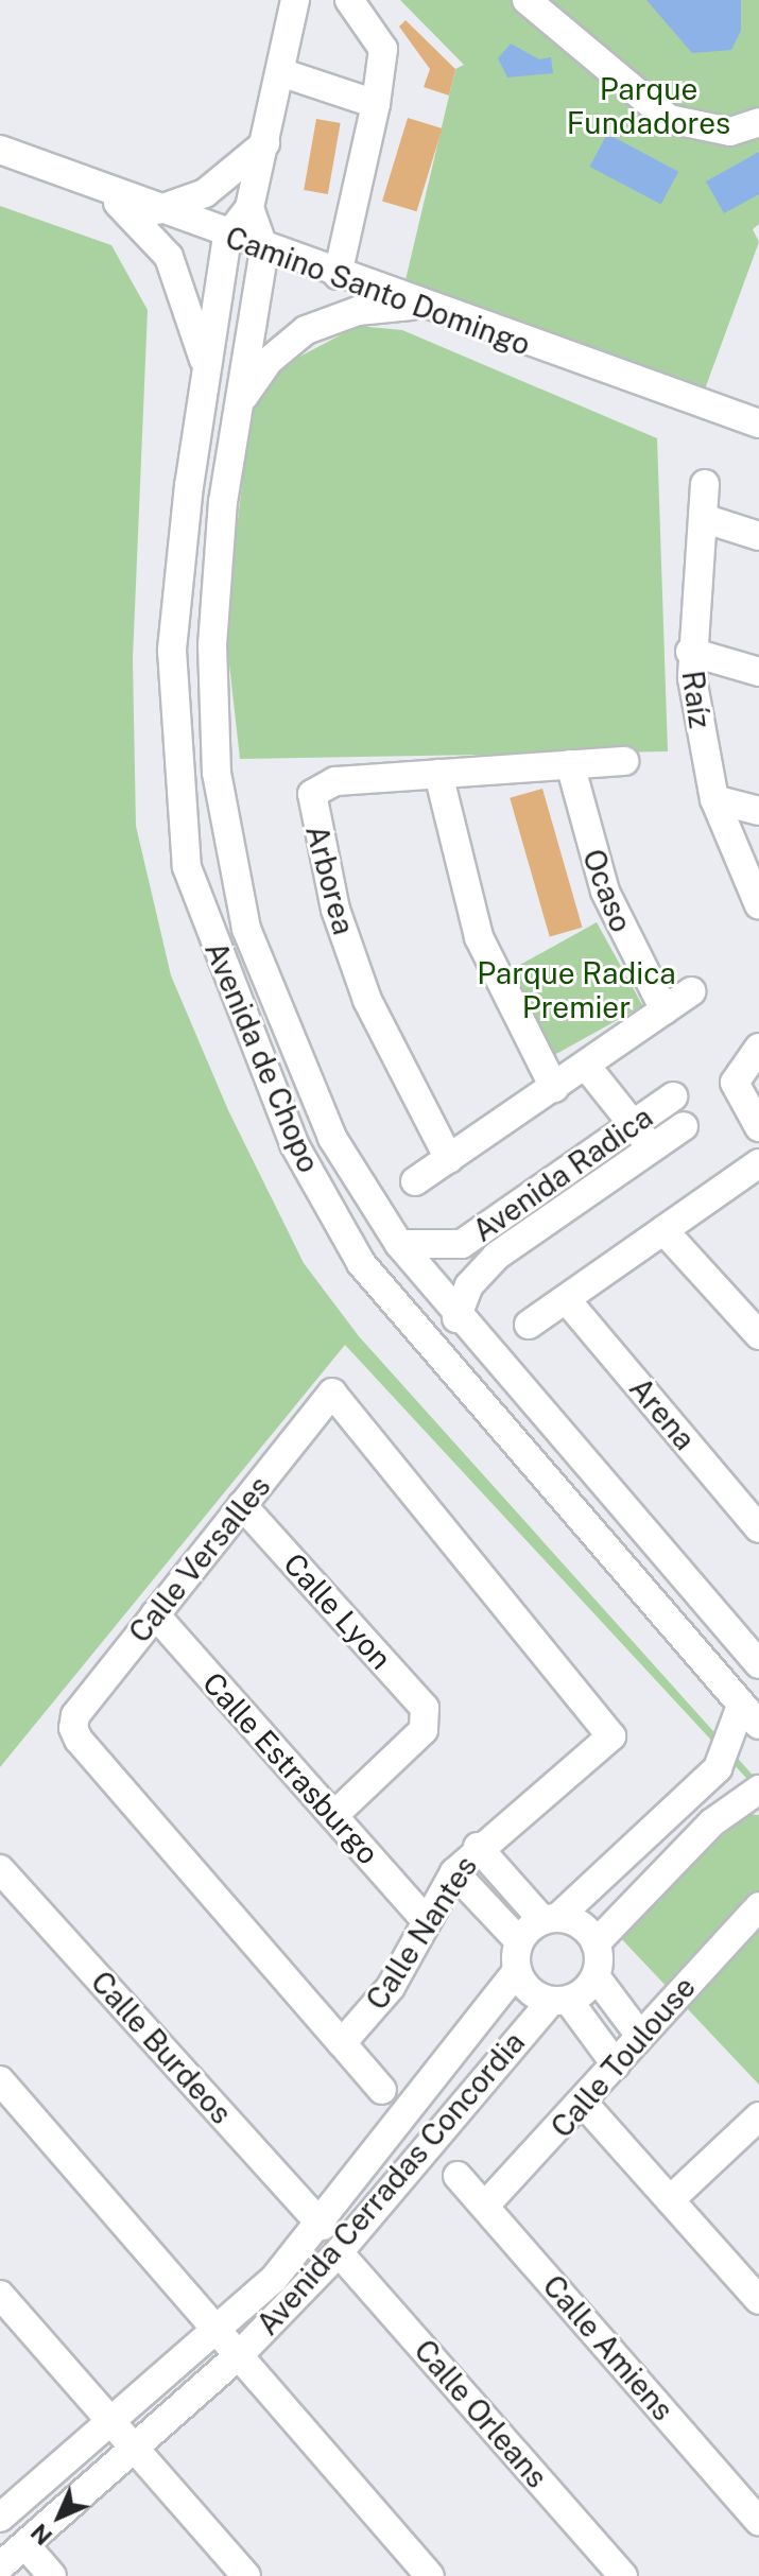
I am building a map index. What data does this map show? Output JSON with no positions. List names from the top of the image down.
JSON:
{
  "streets": {
    "street": [
      "Camino Santo Domingo",
      "Raíz",
      "Arborea",
      "Ocaso",
      "Avenida de Chopo",
      "Avenida Radica",
      "Arena",
      "Calle Versalles",
      "Calle Lyon",
      "Calle Estrasburgo",
      "Calle Nantes",
      "Calle Burdeos",
      "Calle Toulouse",
      "Avenida Cerradas Concordia",
      "Calle Amiens",
      "Calle Orleans"
    ]
  },
  "crossings": [
    ["Camino Santo Domingo", "Avenida de Chopo"],
    ["Arborea", "Ocaso"],
    ["Avenida de Chopo", "Avenida Radica"],
    ["Calle Versalles", "Calle Lyon"],
    ["Calle Versalles", "Calle Estrasburgo"],
    ["Calle Versalles", "Calle Nantes"],
    ["Calle Lyon", "Calle Estrasburgo"],
    ["Calle Estrasburgo", "Calle Nantes"],
    ["Calle Burdeos", "Avenida Cerradas Concordia"],
    ["Calle Toulouse", "Calle Amiens"],
    ["Avenida Cerradas Concordia", "Calle Orleans"]
  ],
  "parks": ["Parque Fundadores", "Parque Radica Premier"],
  "north": "bottom left"
}
